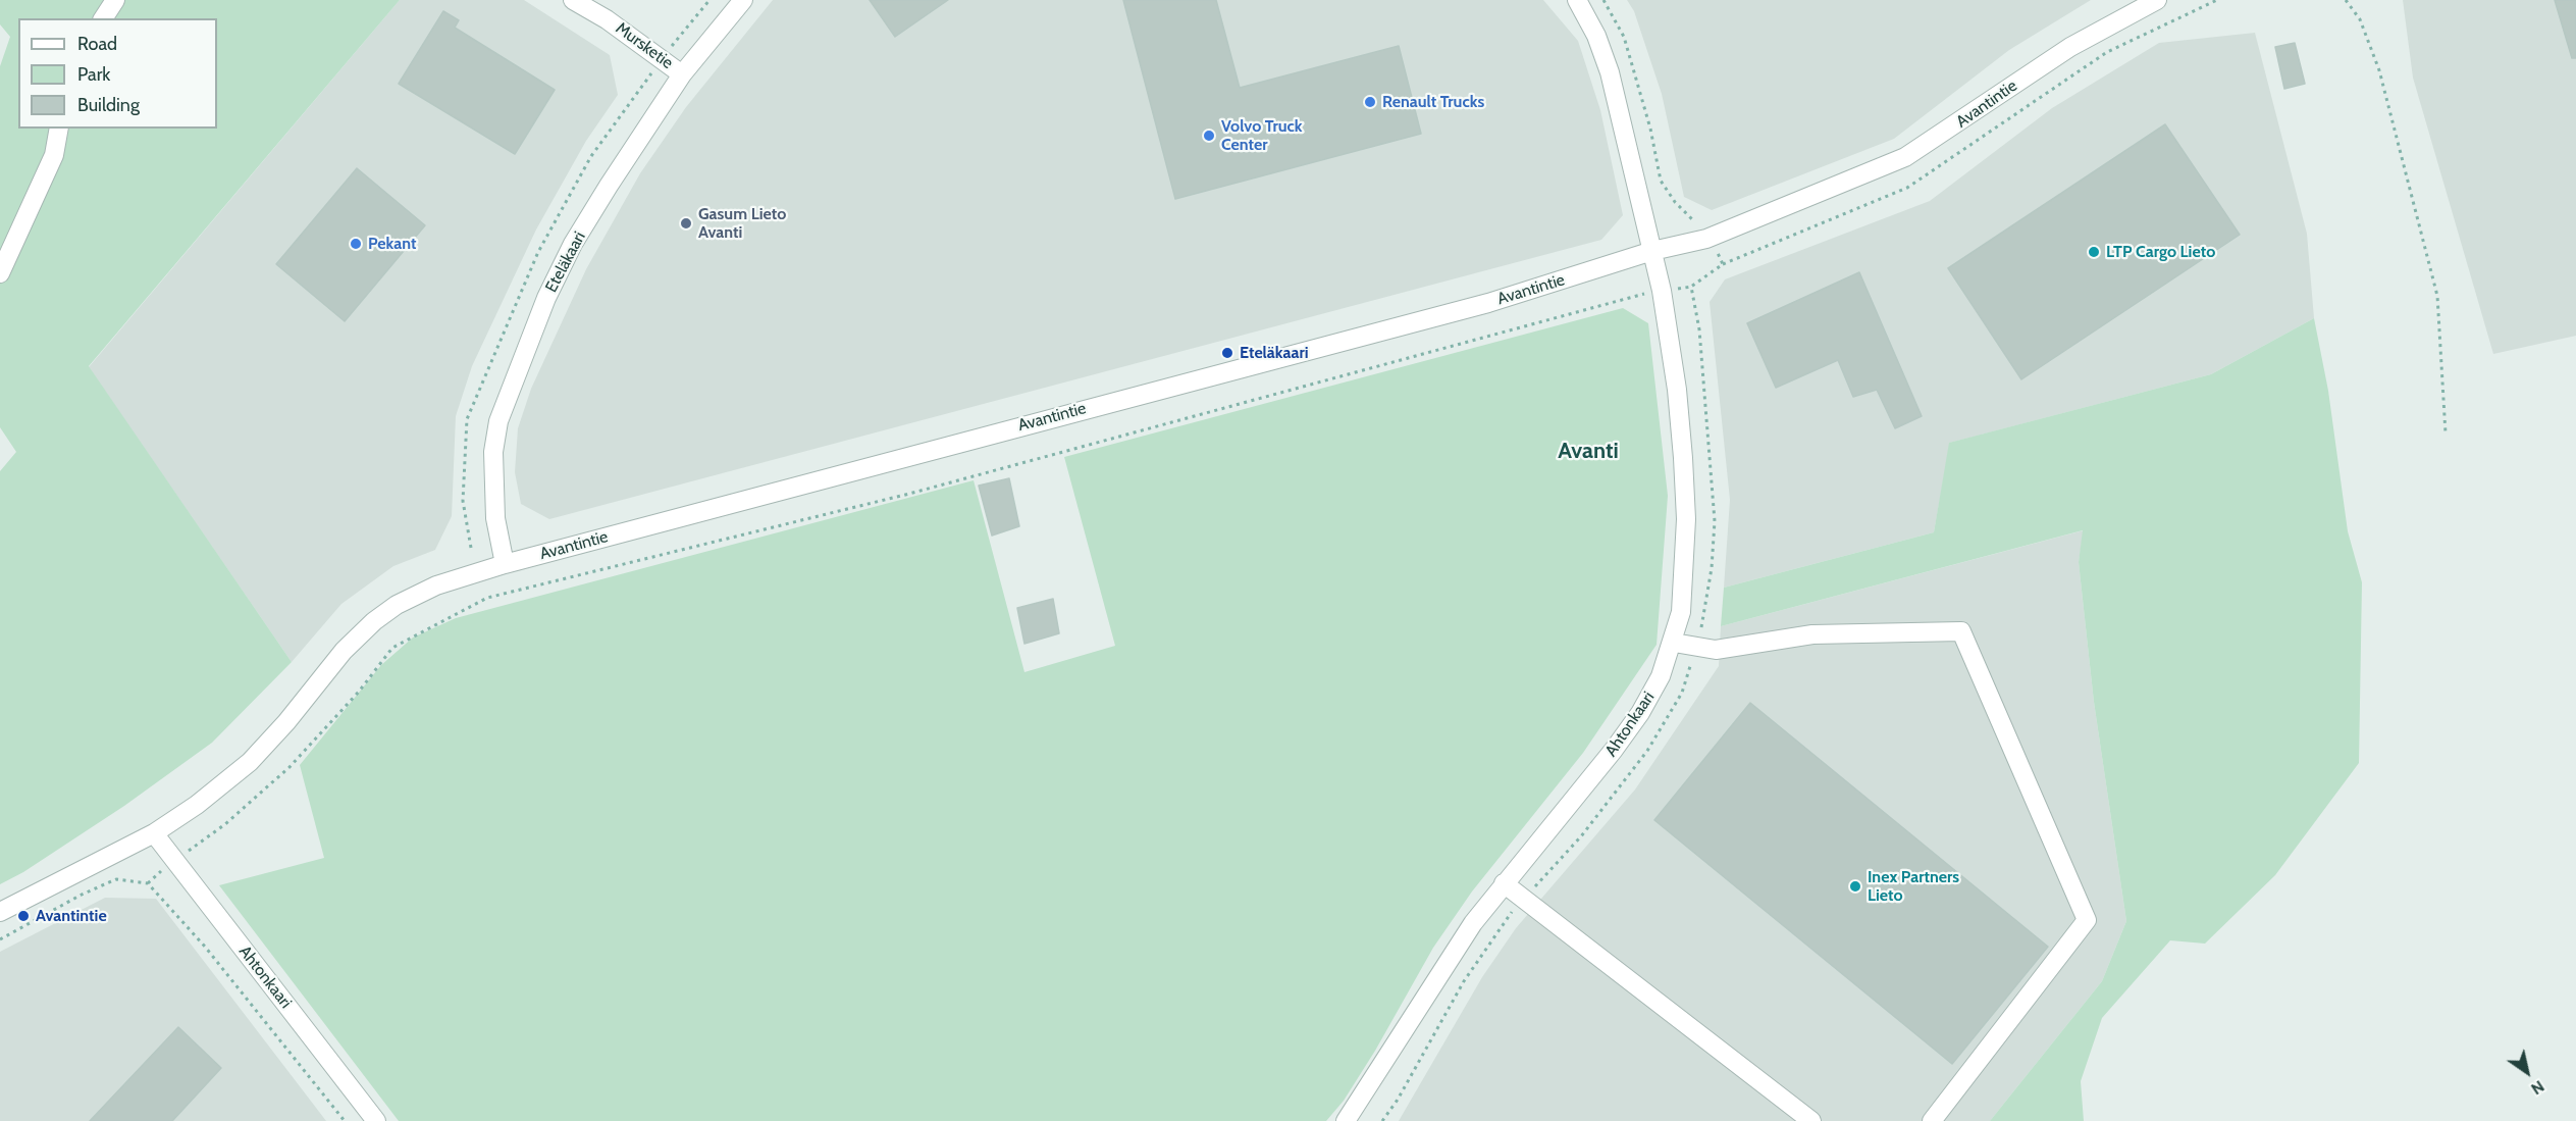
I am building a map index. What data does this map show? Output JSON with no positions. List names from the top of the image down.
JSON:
{
  "streets": {
    "street": [
      "Mursketie",
      "Avantintie",
      "Eteläkaari",
      "Ahtonkaari"
    ]
  },
  "crossings": [
    ["Mursketie", "Eteläkaari"],
    ["Avantintie", "Eteläkaari"],
    ["Avantintie", "Ahtonkaari"]
  ],
  "districts": ["Avanti"],
  "places": [
    "Renault Trucks",
    "Volvo Truck Center",
    "Gasum Lieto Avanti",
    "Pekant",
    "LTP Cargo Lieto",
    "Eteläkaari",
    "Inex Partners Lieto",
    "Avantintie"
  ],
  "legend": ["Road", "Park", "Building"],
  "north": "bottom right"
}
